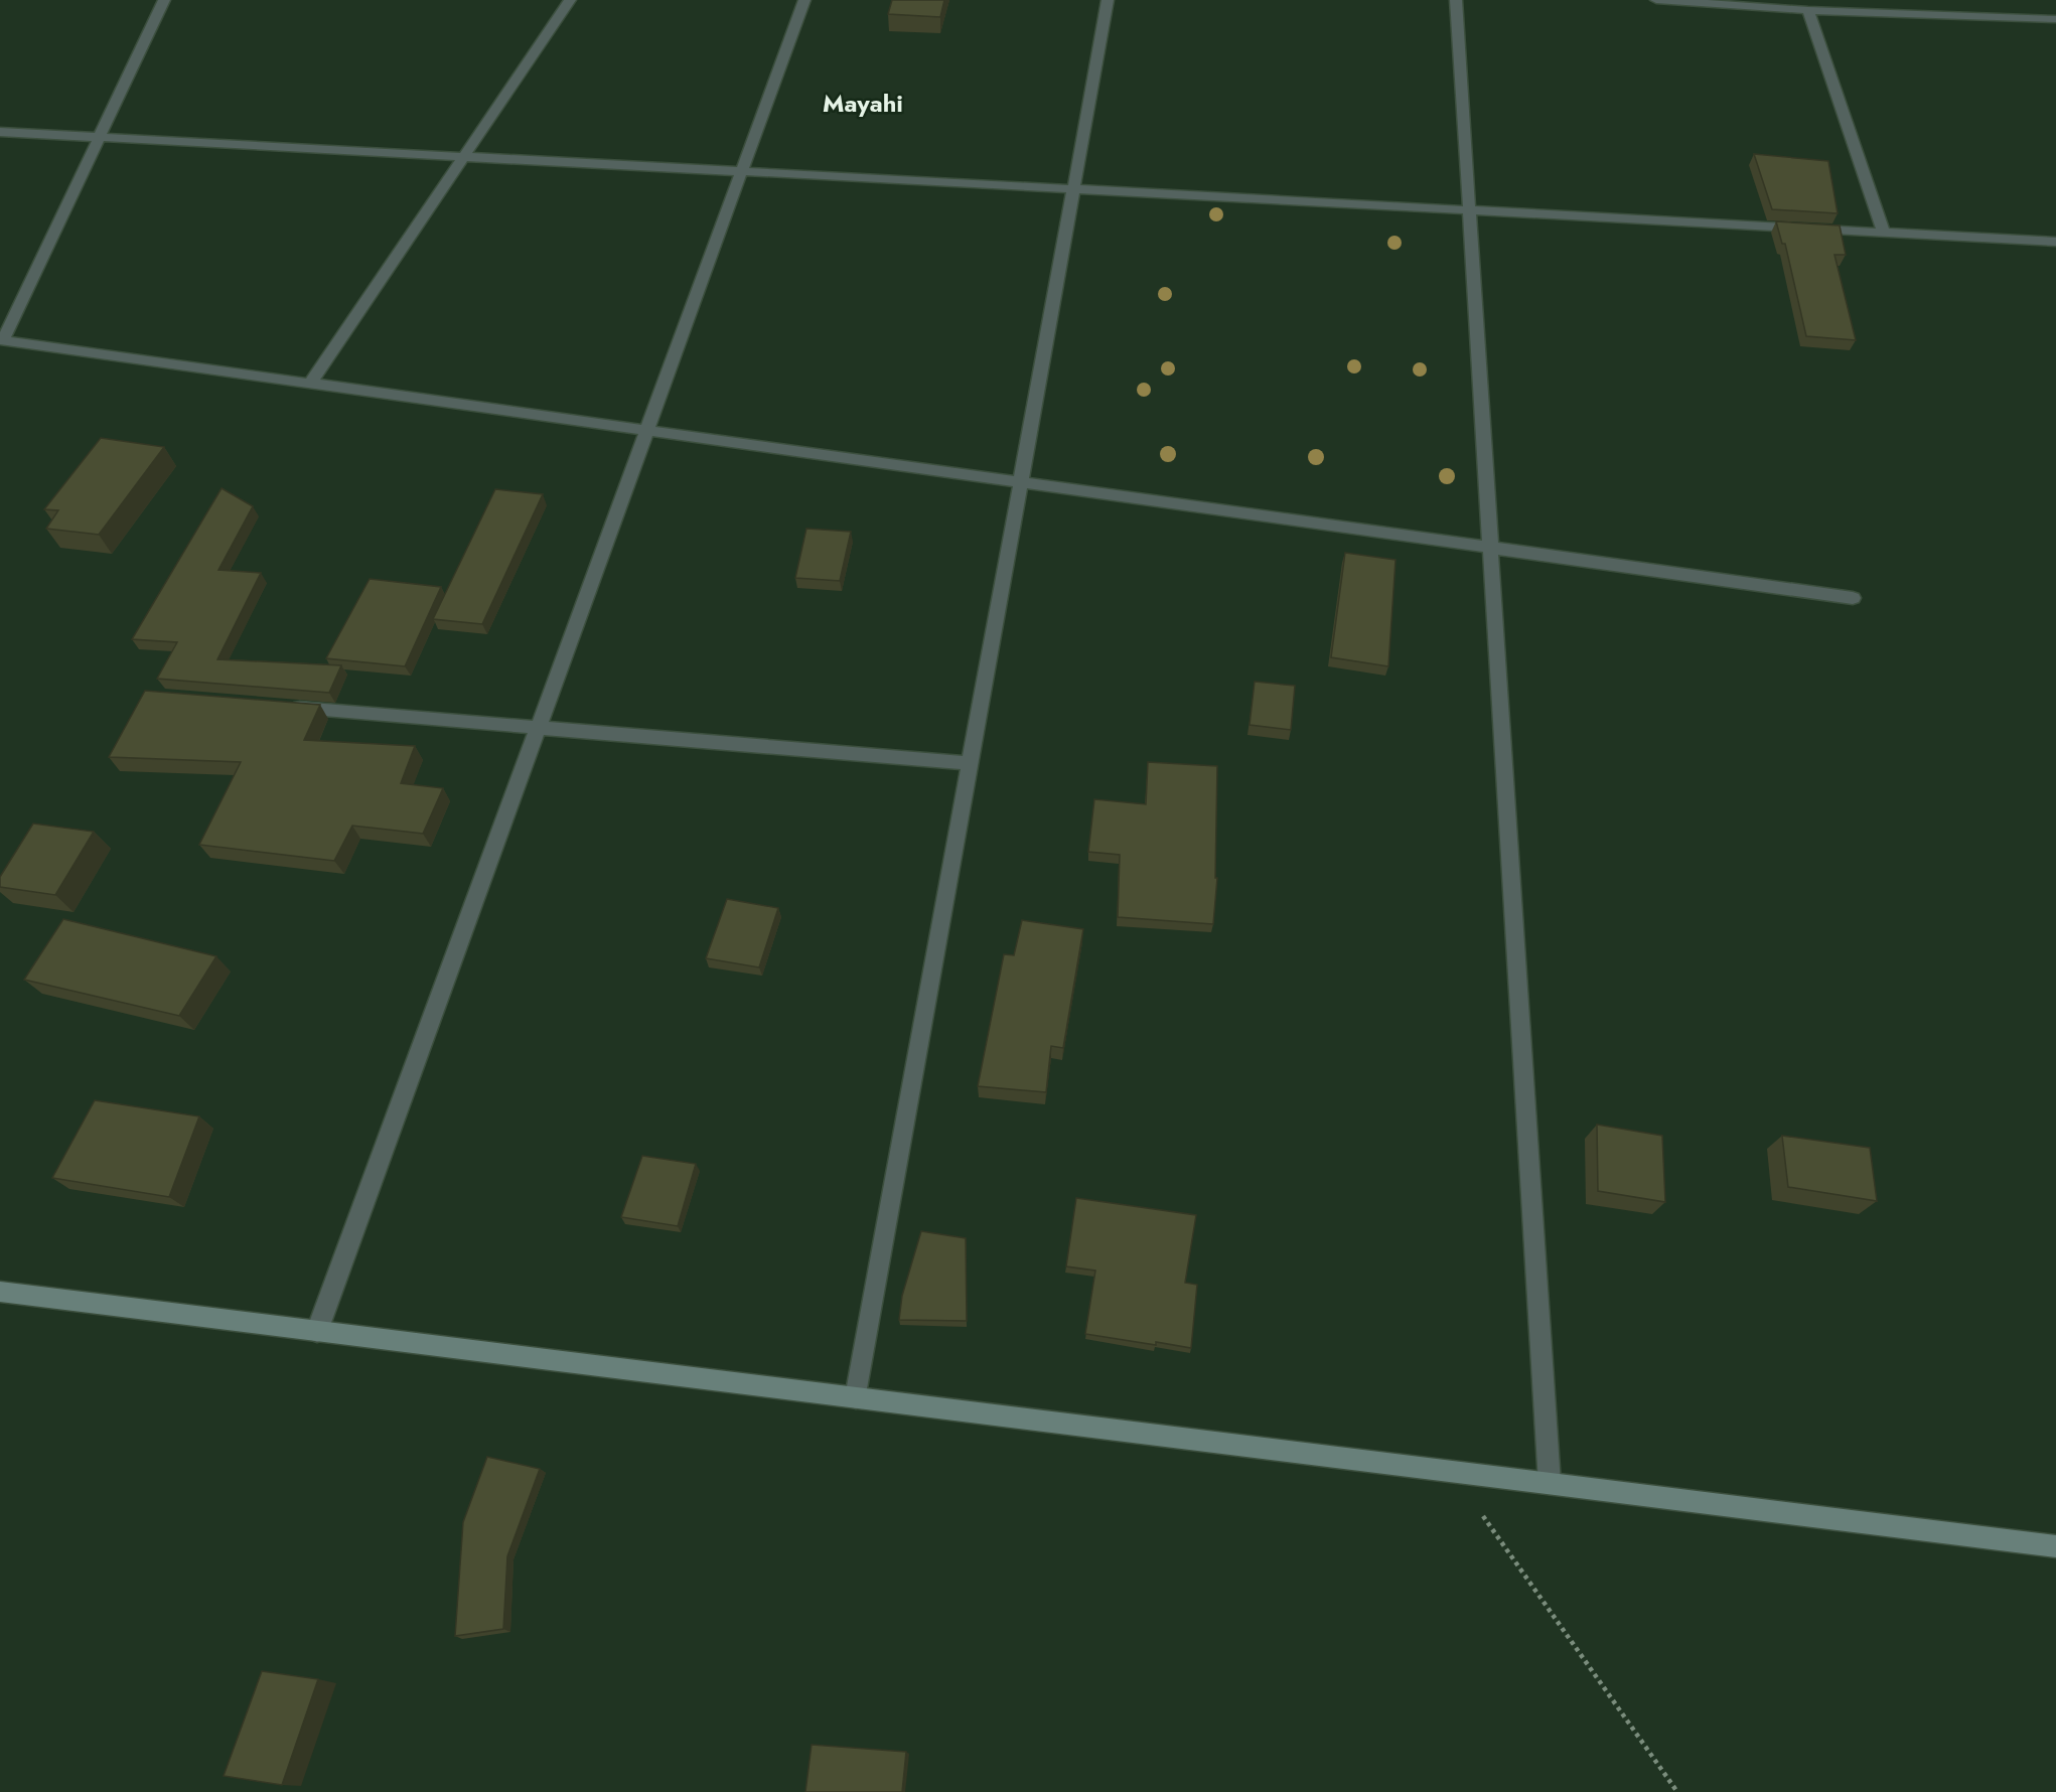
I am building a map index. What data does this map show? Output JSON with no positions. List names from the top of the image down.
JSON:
{
  "districts": ["Mayahi"]
}
